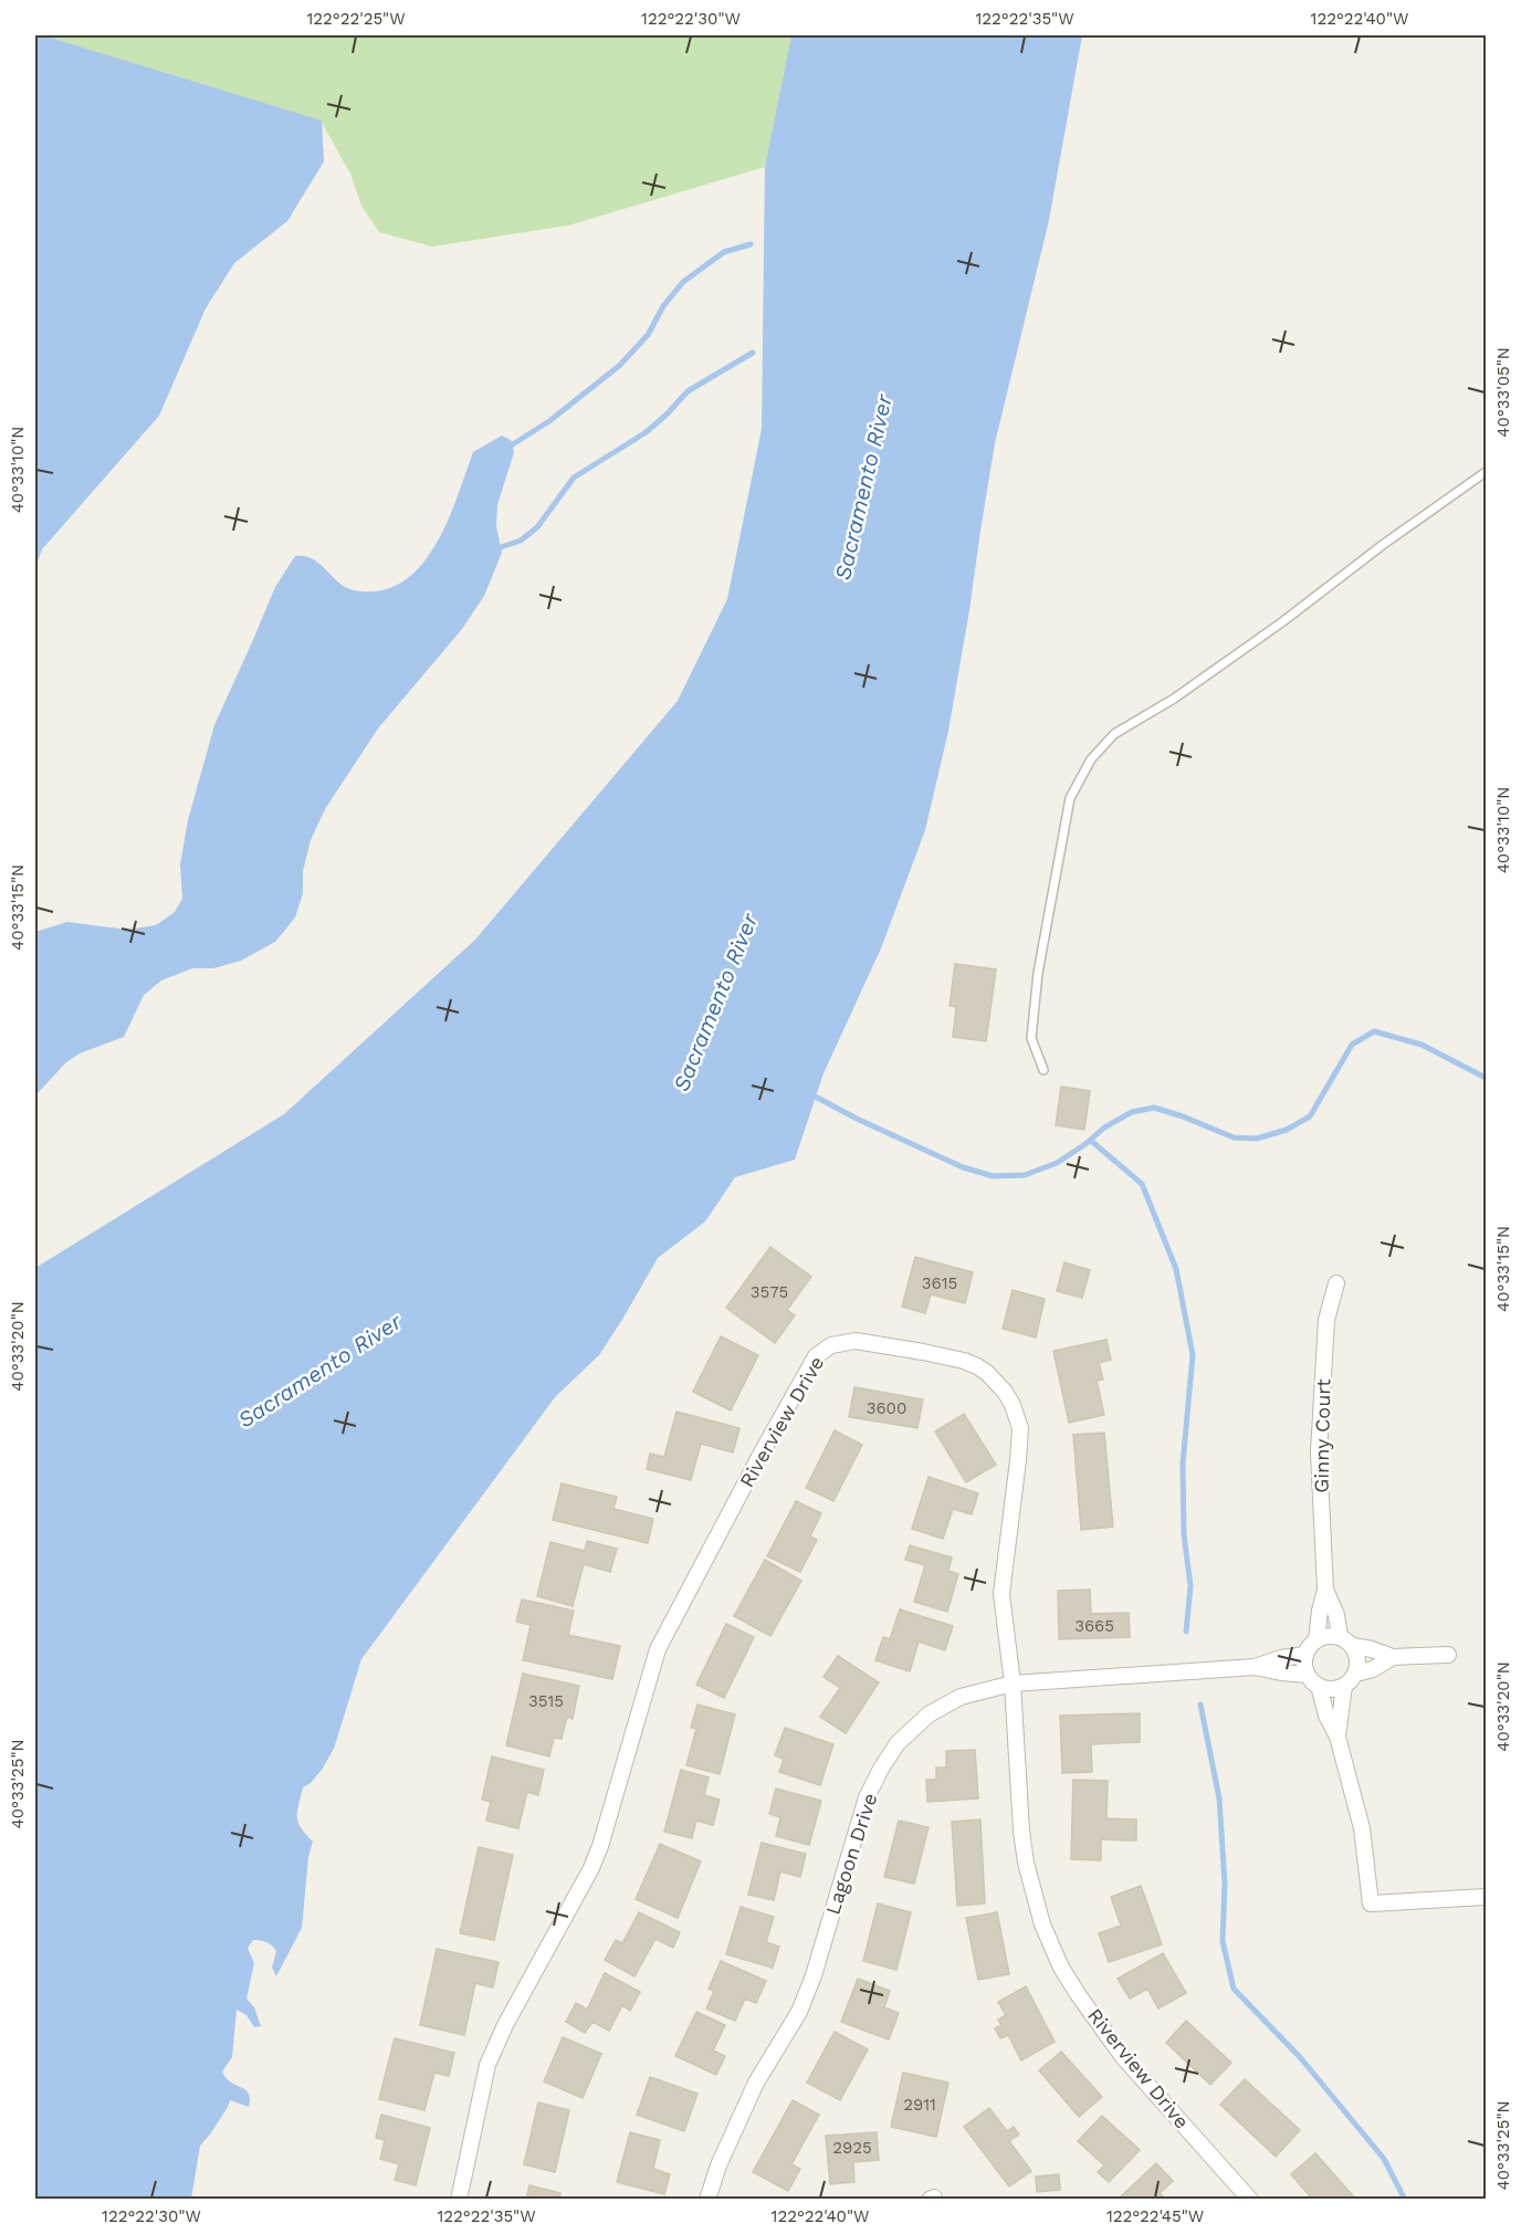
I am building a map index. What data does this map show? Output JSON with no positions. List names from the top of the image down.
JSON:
{
  "streets": {
    "street": ["Riverview Drive", "Ginny Court", "Lagoon Drive"]
  },
  "crossings": [
    ["Riverview Drive", "Lagoon Drive"]
  ],
  "water": ["Sacramento River"],
  "house_numbers": [
    "3615",
    "3575",
    "3600",
    "3665",
    "3515",
    "2911",
    "2925"
  ],
  "coordinates": [
    "122°22'25\"W",
    "122°22'30\"W",
    "122°22'35\"W",
    "122°22'40\"W",
    "40°33'05\"N",
    "40°33'10\"N",
    "40°33'15\"N",
    "40°33'20\"N",
    "40°33'25\"N",
    "122°22'45\"W"
  ]
}
